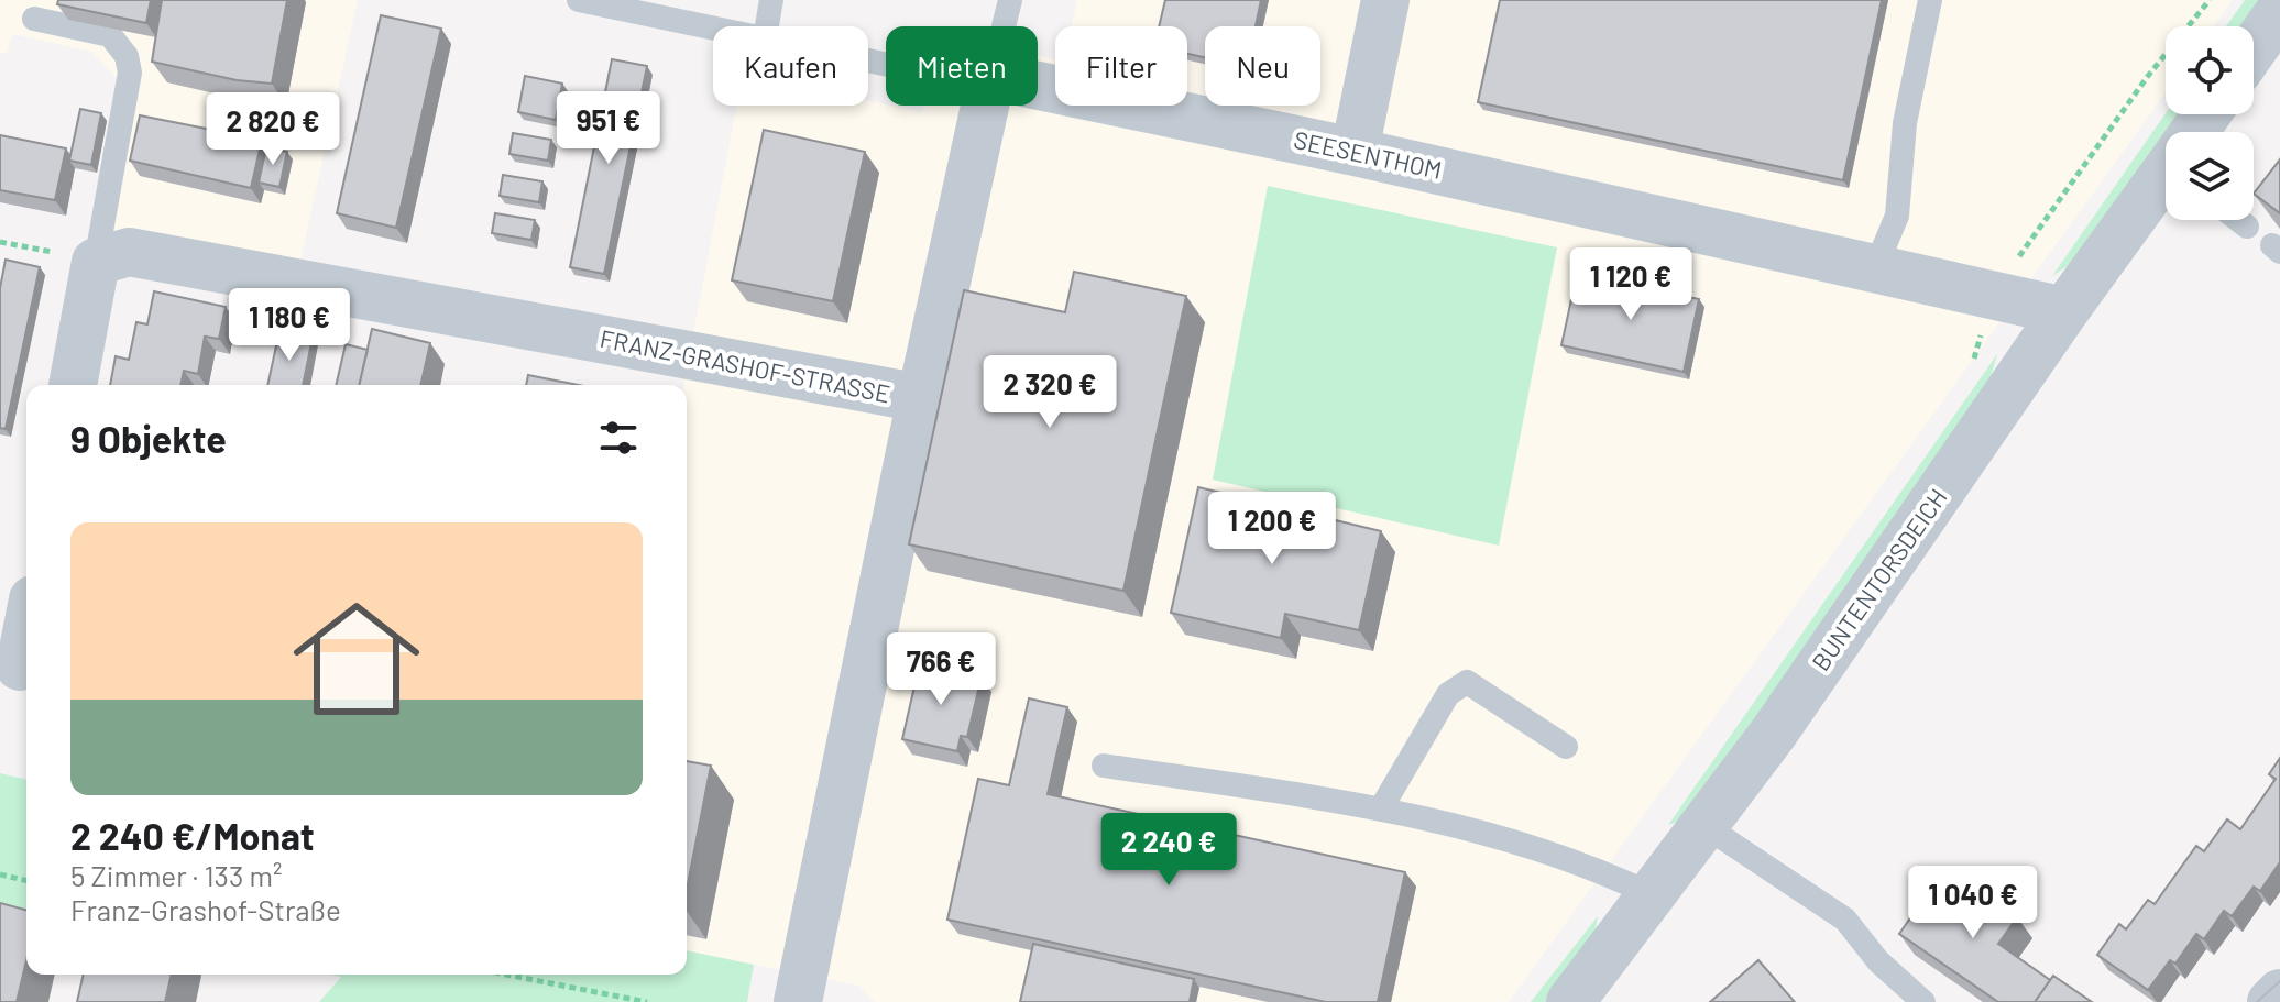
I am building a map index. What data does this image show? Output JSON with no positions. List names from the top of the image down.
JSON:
{
  "streets": {
    "street": ["SEESENTHOM", "FRANZ-GRASHOF-STRASSE", "BUNTENTORSDEICH"]
  },
  "crossings": [
    ["SEESENTHOM", "BUNTENTORSDEICH"]
  ],
  "page": {
    "chip": [
      "Kaufen",
      "Mieten",
      "Filter",
      "Neu"
    ],
    "price": [
      "951 €",
      "2 820 €",
      "1 120 €",
      "1 180 €",
      "2 320 €",
      "1 200 €",
      "766 €",
      "2 240 €",
      "1 040 €"
    ],
    "heading": "9 Objekte",
    "list": [
      {
        "name": "2 240 €/Monat",
        "note": "5 Zimmer · 133 m² · Franz-Grashof-Straße"
      }
    ]
  }
}
